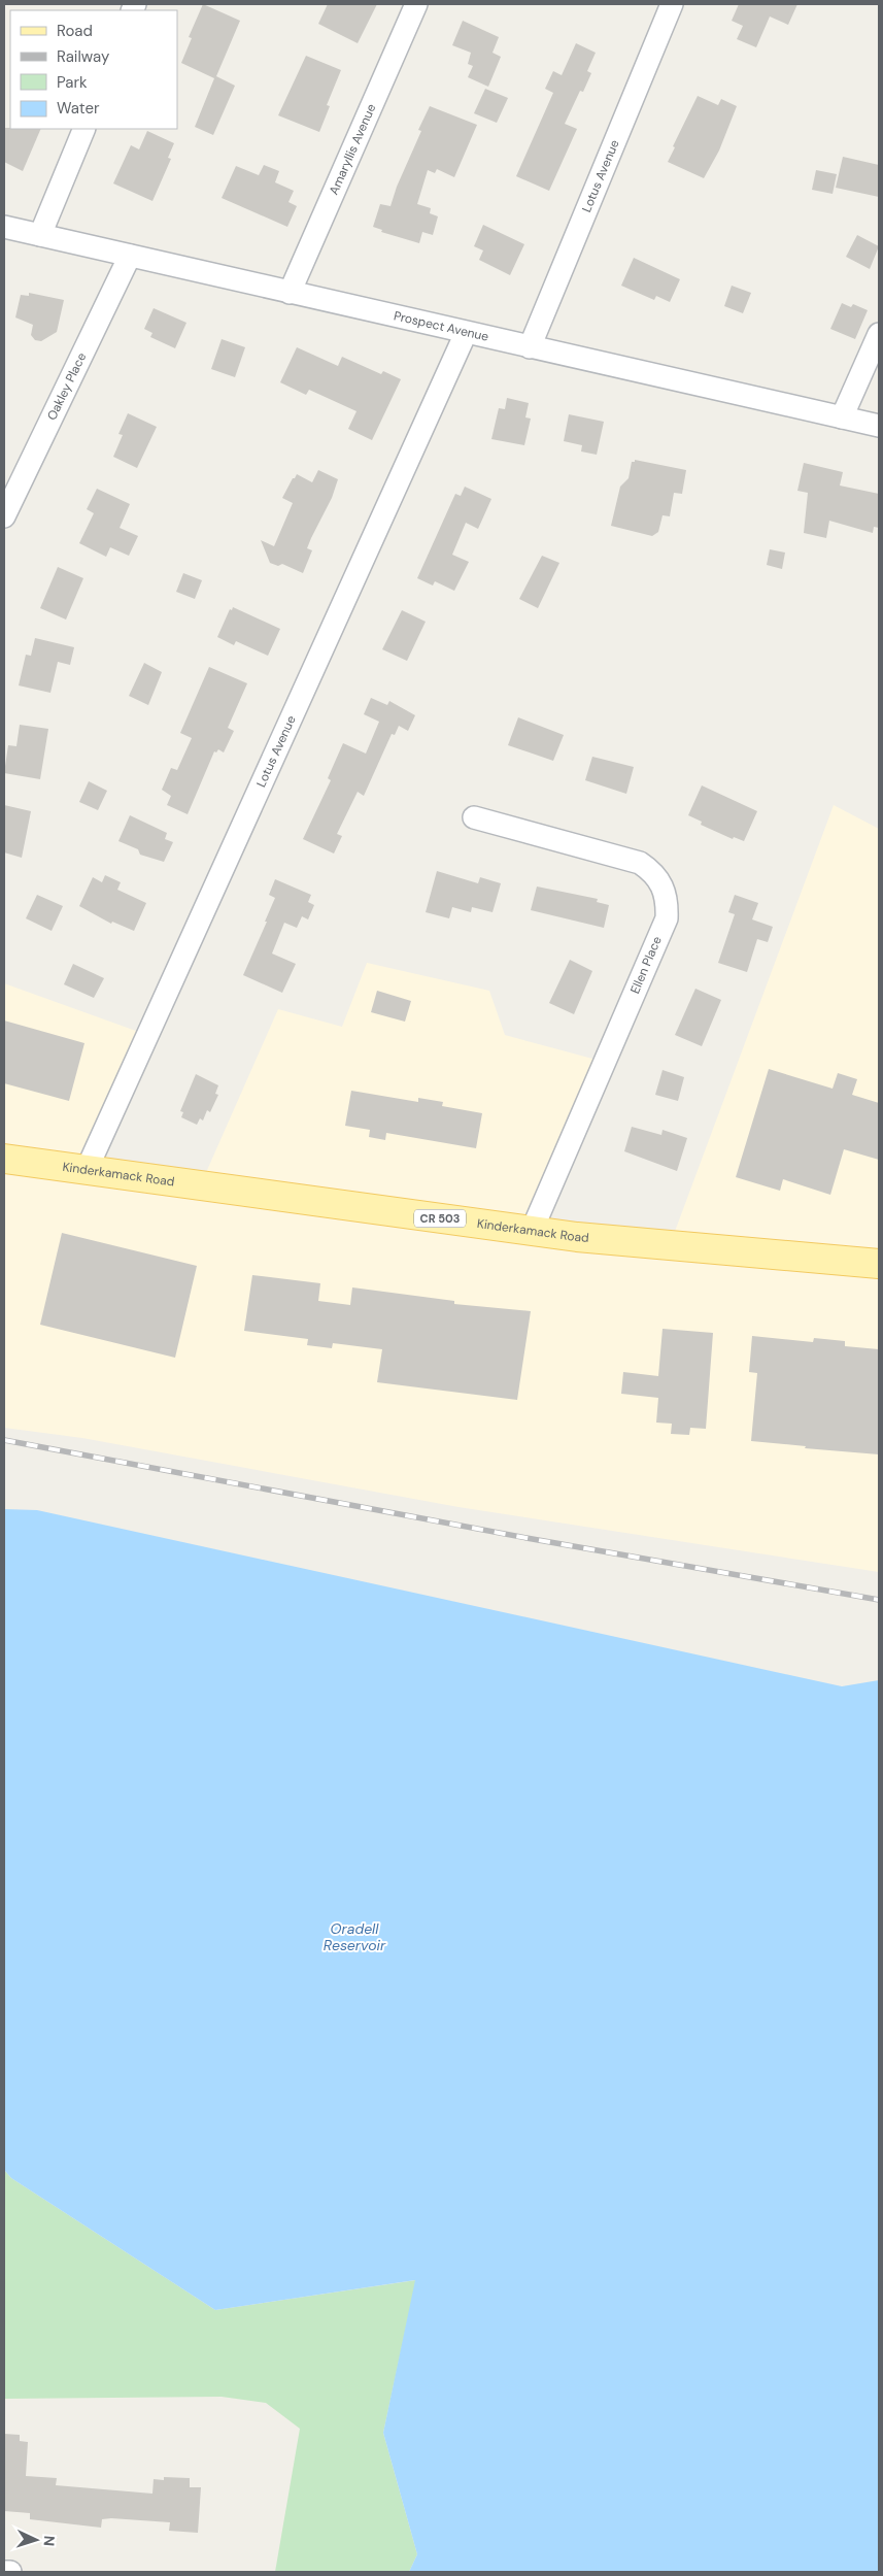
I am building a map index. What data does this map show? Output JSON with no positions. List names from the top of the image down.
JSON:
{
  "streets": {
    "main road": ["Kinderkamack Road", "CR 503"],
    "street": [
      "Amaryllis Avenue",
      "Lotus Avenue",
      "Prospect Avenue",
      "Oakley Place",
      "Ellen Place"
    ]
  },
  "crossings": [
    ["Amaryllis Avenue", "Prospect Avenue"],
    ["Lotus Avenue", "Prospect Avenue"],
    ["Lotus Avenue", "Kinderkamack Road"],
    ["Prospect Avenue", "Oakley Place"],
    ["Ellen Place", "Kinderkamack Road"]
  ],
  "water": ["Oradell Reservoir"],
  "legend": [
    "Road",
    "Railway",
    "Park",
    "Water"
  ],
  "north": "right"
}
